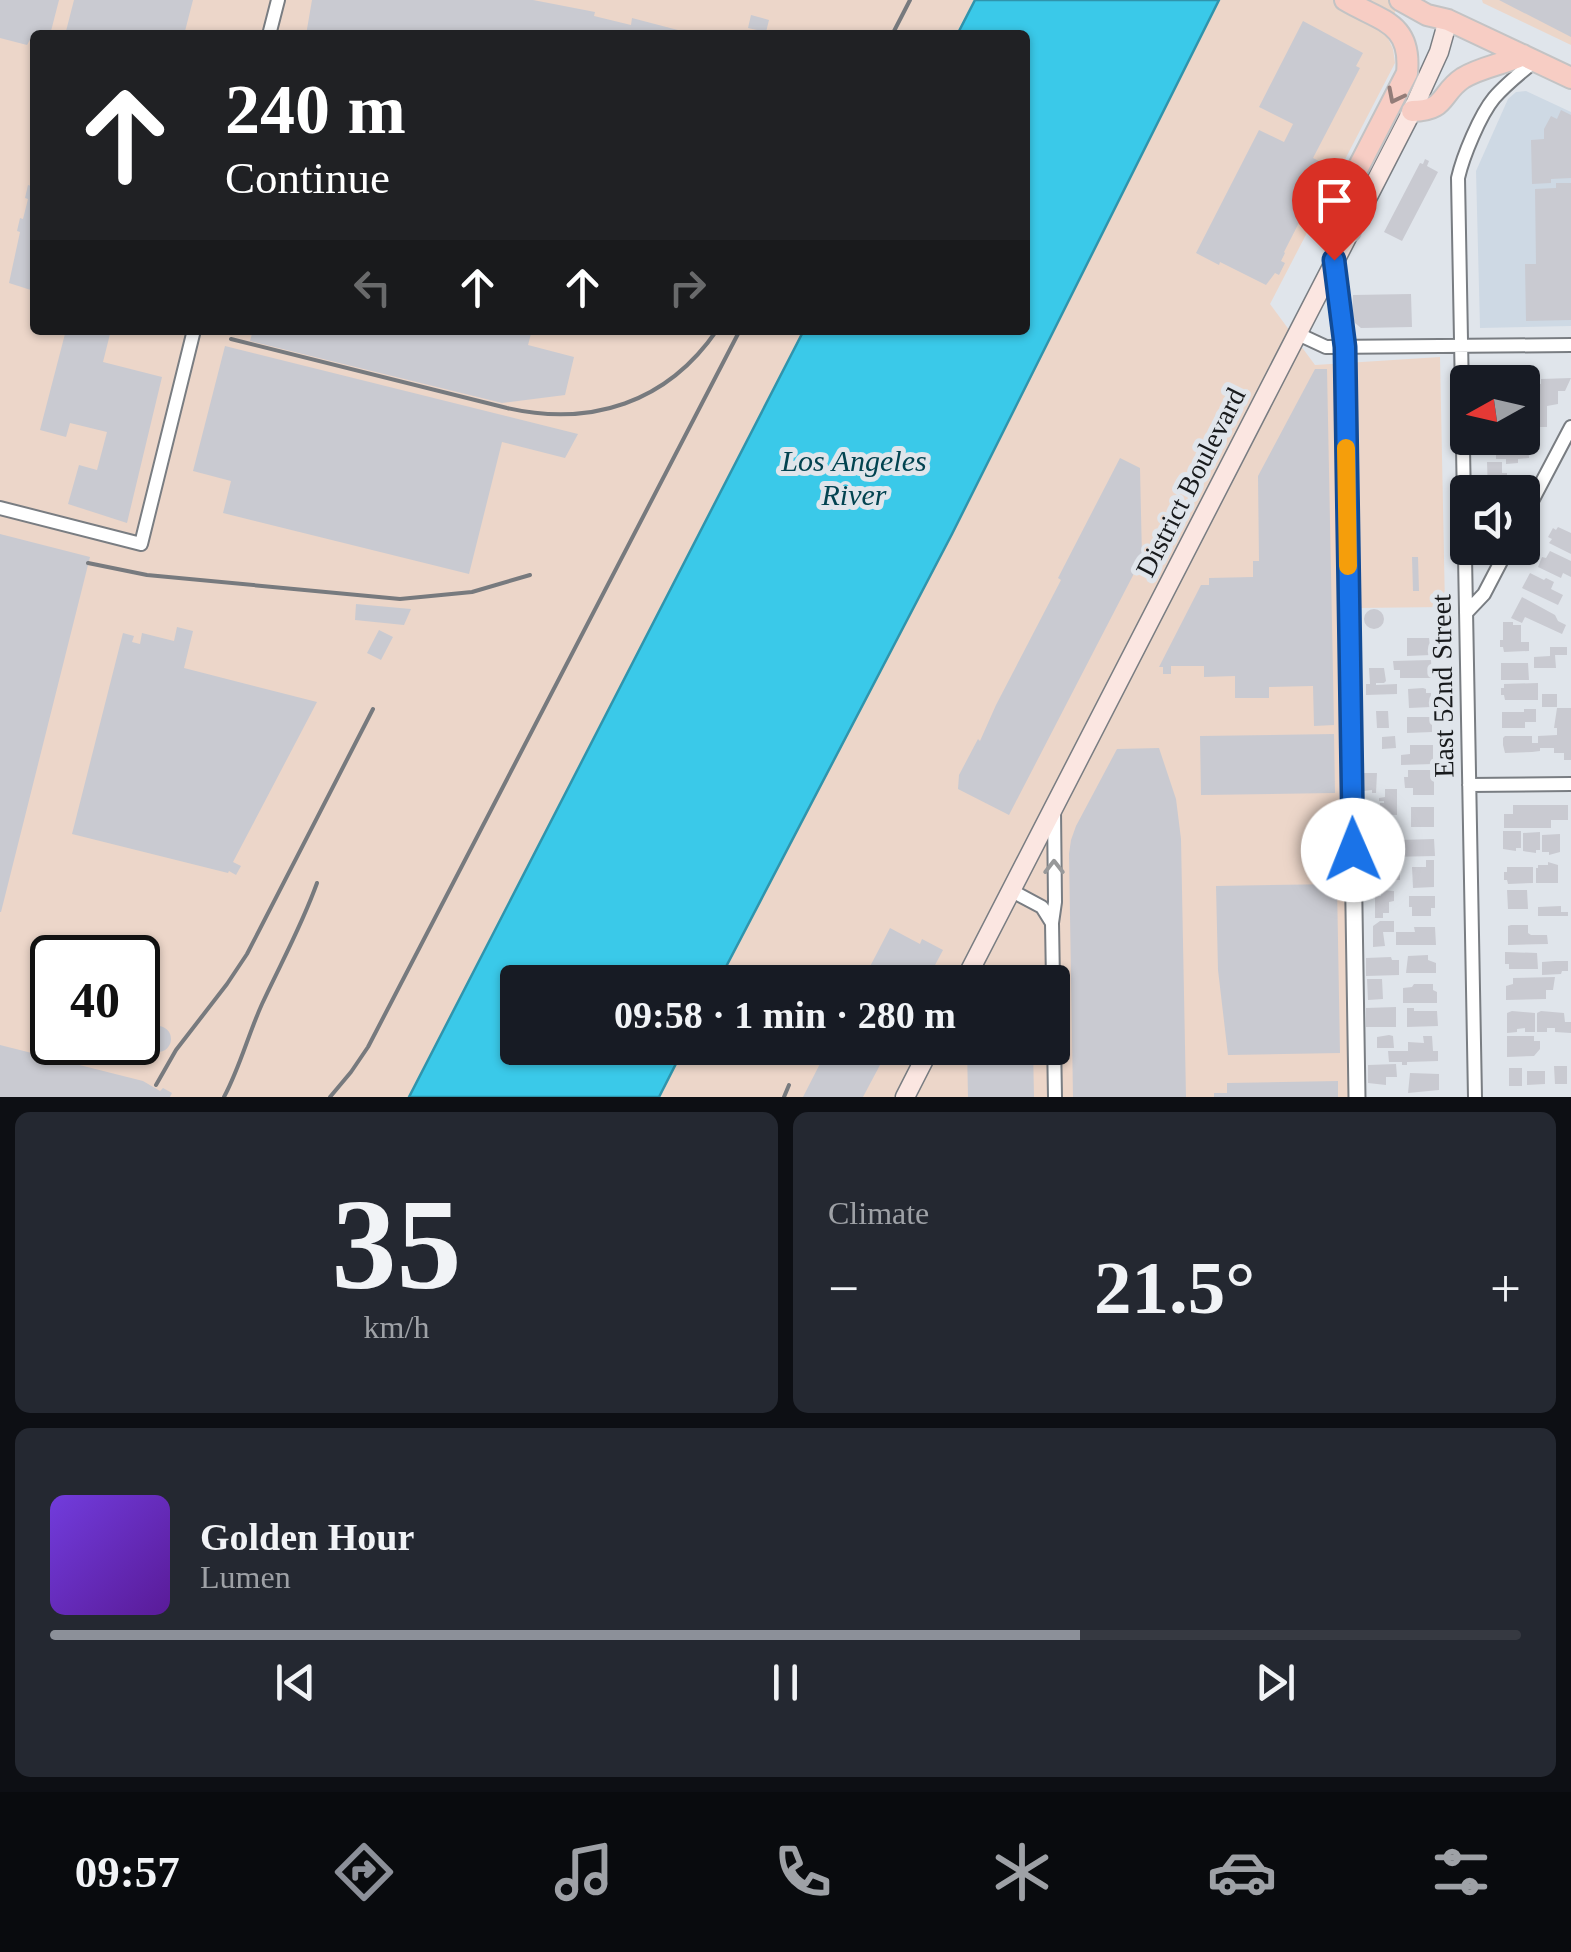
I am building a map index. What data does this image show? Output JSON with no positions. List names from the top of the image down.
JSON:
{
  "streets": {
    "main road": ["District Boulevard"],
    "street": ["East 52nd Street"]
  },
  "water": ["Los Angeles River"],
  "north": "left",
  "page": {
    "turn": ["240 m", "Continue"],
    "limit": "40",
    "trip": "09:58 · 1 min · 280 m",
    "tile": [
      ["35", "km/h"],
      "Climate"
    ],
    "heat": ["−", "21.5°", "+"],
    "song": ["Golden Hour", "Lumen"],
    "tabs": "09:57"
  }
}
